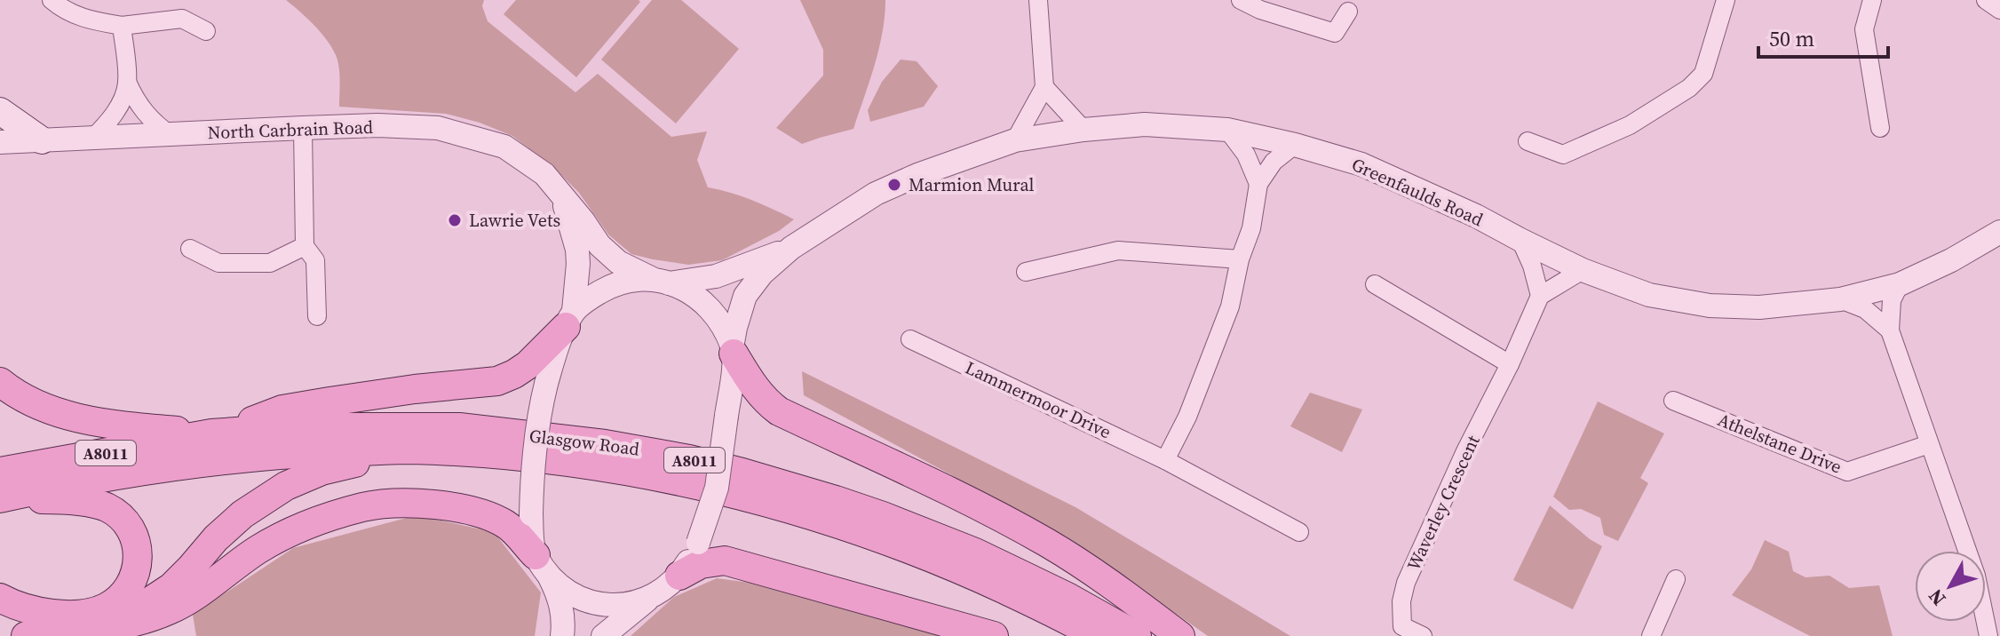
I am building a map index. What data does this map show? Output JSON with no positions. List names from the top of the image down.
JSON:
{
  "streets": {
    "main road": ["Glasgow Road", "A8011"],
    "street": [
      "North Carbrain Road",
      "Greenfaulds Road",
      "Lammermoor Drive",
      "Athelstane Drive",
      "Waverley Crescent"
    ]
  },
  "crossings": [
    ["North Carbrain Road", "Greenfaulds Road"]
  ],
  "places": ["Marmion Mural", "Lawrie Vets"],
  "scale_bar": "50 m",
  "north": "bottom left"
}
